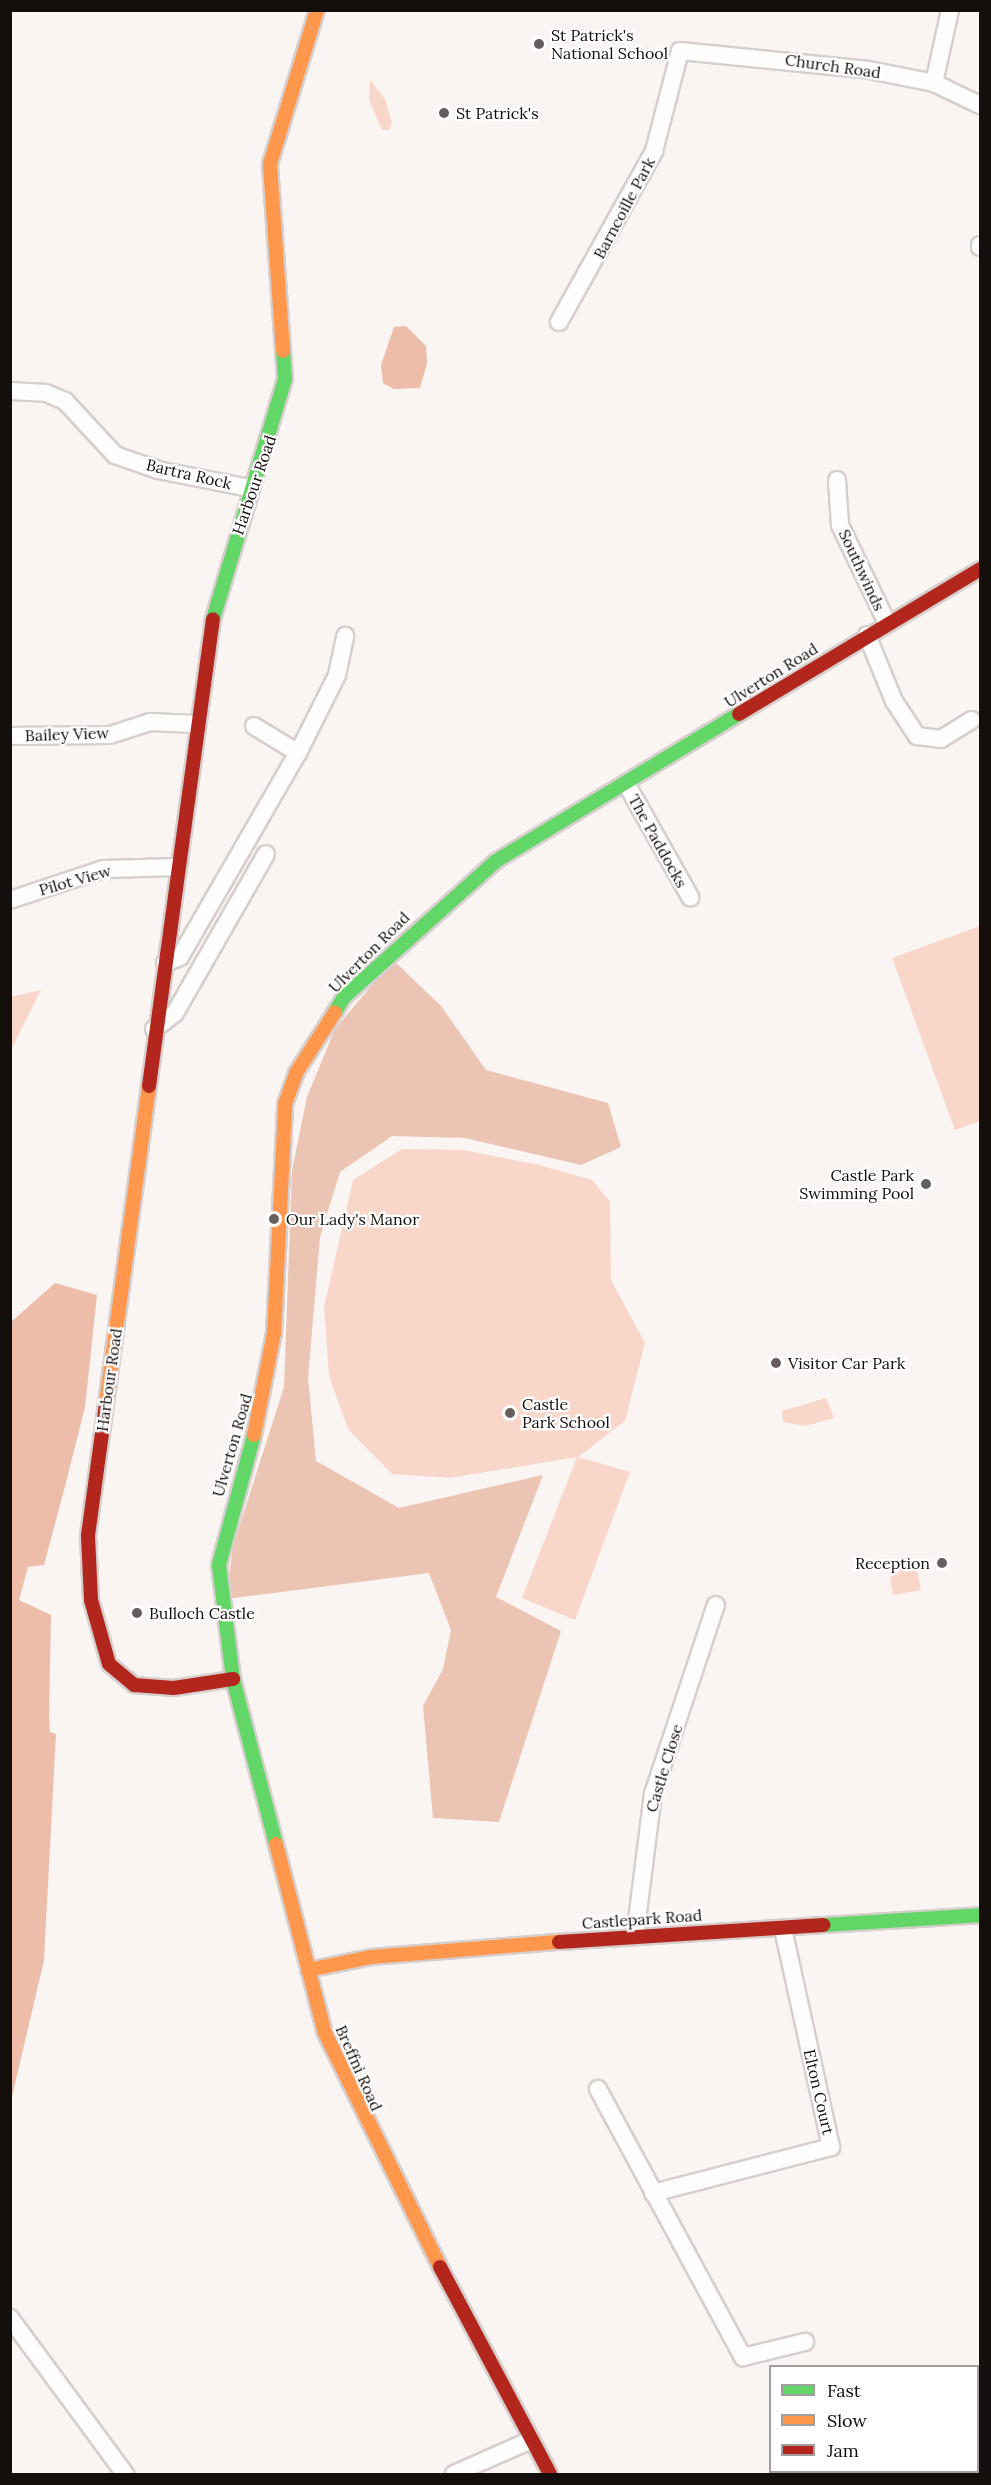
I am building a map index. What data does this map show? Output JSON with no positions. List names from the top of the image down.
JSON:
{
  "streets": {
    "street": [
      "Church Road",
      "Barncoille Park",
      "Bartra Rock",
      "Harbour Road",
      "Southwinds",
      "Ulverton Road",
      "Bailey View",
      "The Paddocks",
      "Pilot View",
      "Castle Close",
      "Castlepark Road",
      "Breffni Road",
      "Elton Court"
    ]
  },
  "crossings": [
    ["Church Road", "Barncoille Park"],
    ["Bartra Rock", "Harbour Road"],
    ["Harbour Road", "Ulverton Road"],
    ["Harbour Road", "Bailey View"],
    ["Harbour Road", "Pilot View"],
    ["Harbour Road", "Breffni Road"],
    ["Southwinds", "Ulverton Road"],
    ["Ulverton Road", "The Paddocks"],
    ["Ulverton Road", "Breffni Road"],
    ["Castle Close", "Castlepark Road"],
    ["Castlepark Road", "Breffni Road"],
    ["Castlepark Road", "Elton Court"]
  ],
  "places": [
    "St Patrick's National School",
    "St Patrick's",
    "Castle Park Swimming Pool",
    "Our Lady's Manor",
    "Visitor Car Park",
    "Castle Park School",
    "Reception",
    "Bulloch Castle"
  ],
  "legend": ["Fast", "Slow", "Jam"]
}
